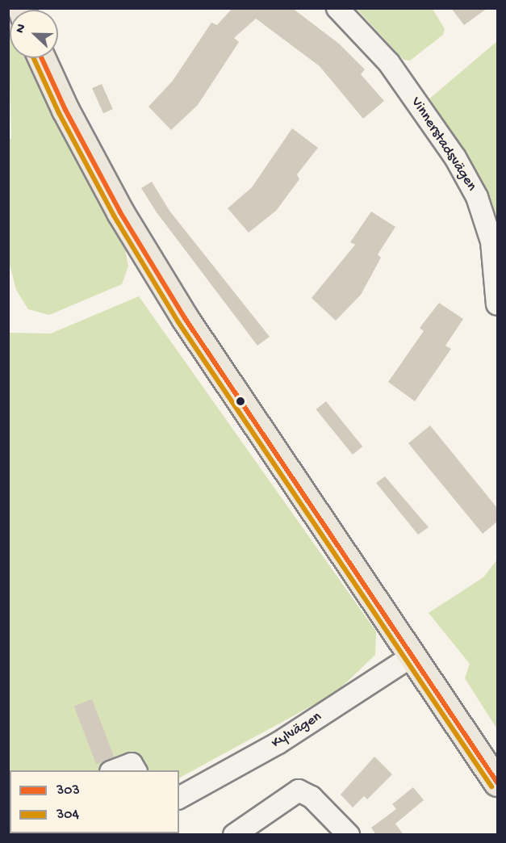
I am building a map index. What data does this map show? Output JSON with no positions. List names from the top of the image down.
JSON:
{
  "streets": {
    "street": ["Vinnerstadsvägen", "Kylvägen"]
  },
  "lines": ["transit line 303", "transit line 304"],
  "legend": ["303", "304"],
  "north": "left"
}
